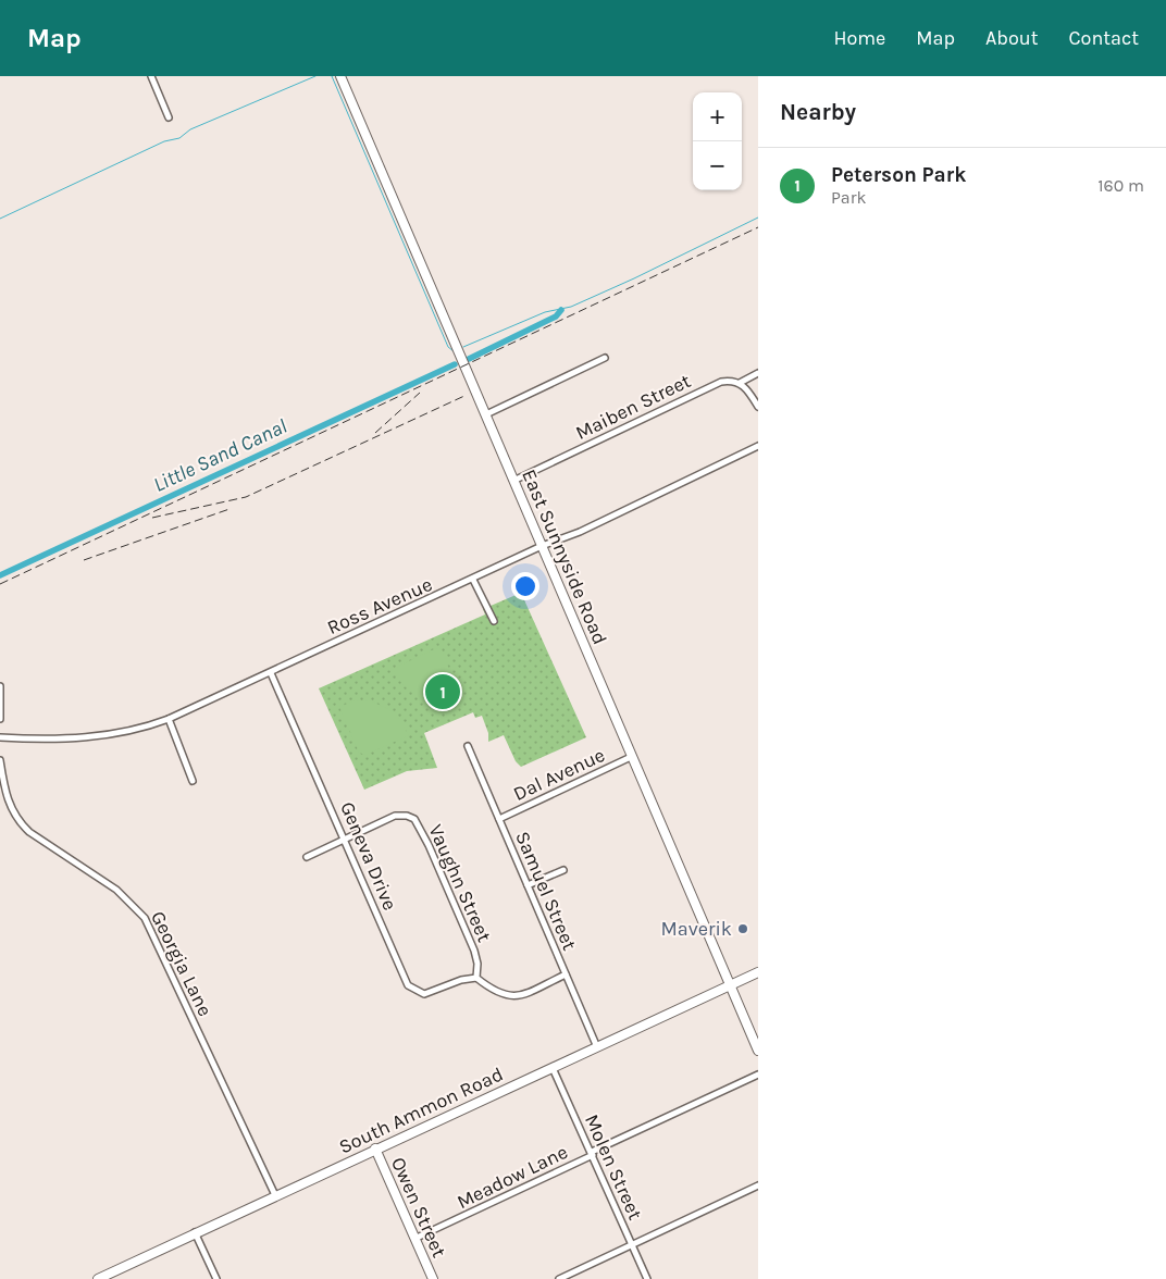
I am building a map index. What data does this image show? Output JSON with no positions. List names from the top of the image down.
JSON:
{
  "streets": {
    "main road": ["East Sunnyside Road", "South Ammon Road", "Owen Street"],
    "street": [
      "Maiben Street",
      "Ross Avenue",
      "Dal Avenue",
      "Geneva Drive",
      "Vaughn Street",
      "Samuel Street",
      "Georgia Lane",
      "Molen Street",
      "Meadow Lane"
    ]
  },
  "crossings": [
    ["Maiben Street", "East Sunnyside Road"],
    ["East Sunnyside Road", "Ross Avenue"],
    ["East Sunnyside Road", "Dal Avenue"],
    ["East Sunnyside Road", "South Ammon Road"],
    ["Ross Avenue", "Geneva Drive"],
    ["Dal Avenue", "Samuel Street"],
    ["Geneva Drive", "Vaughn Street"],
    ["Samuel Street", "South Ammon Road"],
    ["Georgia Lane", "South Ammon Road"],
    ["South Ammon Road", "Molen Street"],
    ["South Ammon Road", "Owen Street"],
    ["Molen Street", "Meadow Lane"],
    ["Meadow Lane", "Owen Street"]
  ],
  "water": ["Little Sand Canal"],
  "places": ["Maverik"],
  "page": {
    "header": "Map",
    "nav": [
      "Home",
      "Map",
      "About",
      "Contact"
    ],
    "heading": "Nearby",
    "map_buttons": ["+", "−"],
    "list": [
      {
        "mark": "1",
        "name": "Peterson Park",
        "note": "Park",
        "value": "160 m"
      }
    ],
    "pins": "1"
  }
}
